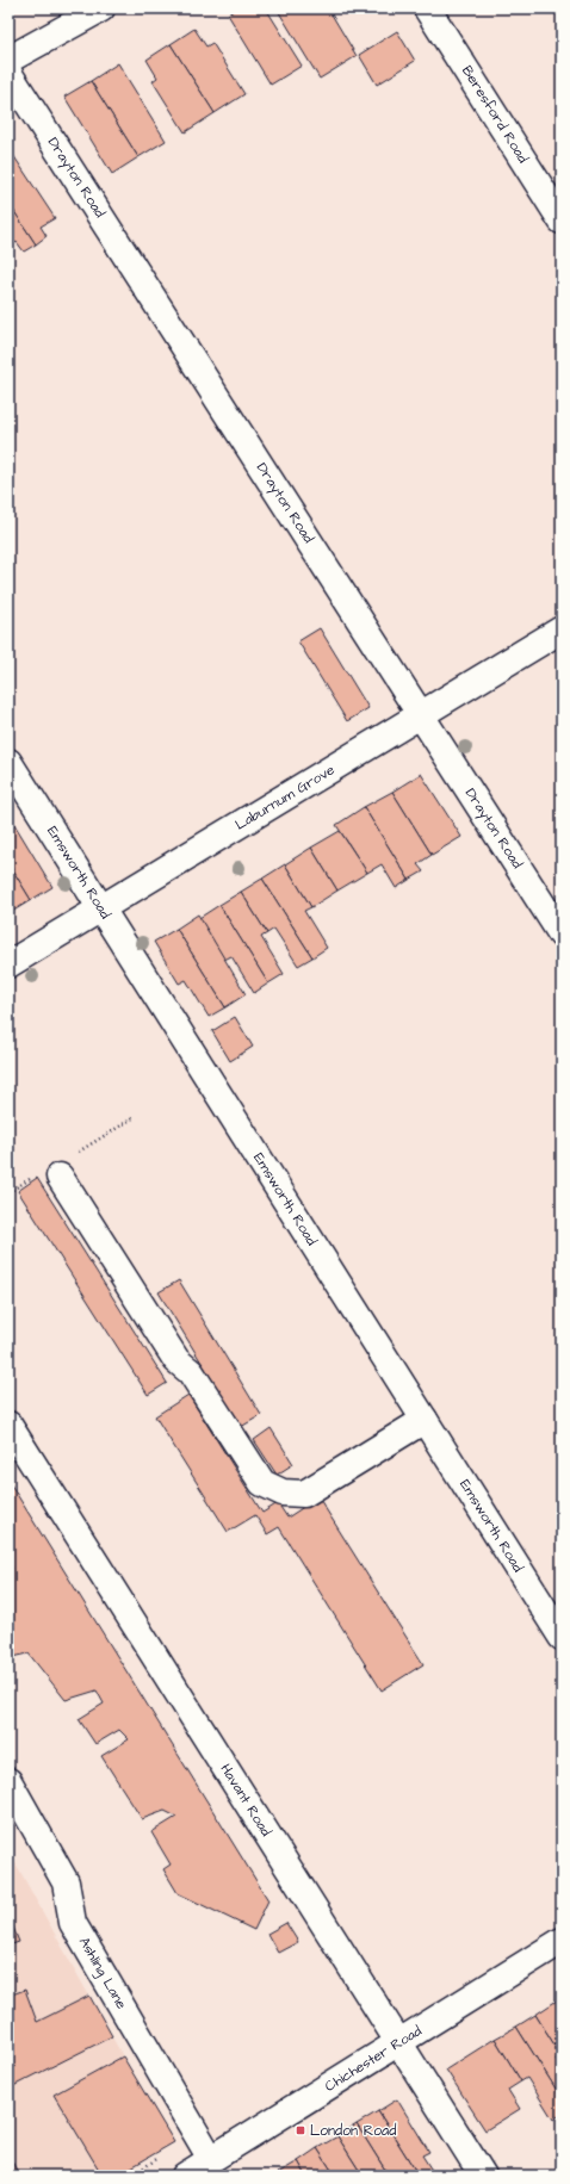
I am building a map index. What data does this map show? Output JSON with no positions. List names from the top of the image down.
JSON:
{
  "streets": {
    "street": [
      "Beresford Road",
      "Drayton Road",
      "Laburnum Grove",
      "Emsworth Road",
      "Havant Road",
      "Ashling Lane",
      "Chichester Road"
    ]
  },
  "crossings": [
    ["Drayton Road", "Laburnum Grove"],
    ["Laburnum Grove", "Emsworth Road"],
    ["Havant Road", "Chichester Road"],
    ["Ashling Lane", "Chichester Road"]
  ],
  "places": {
    "transit": ["London Road"]
  }
}
